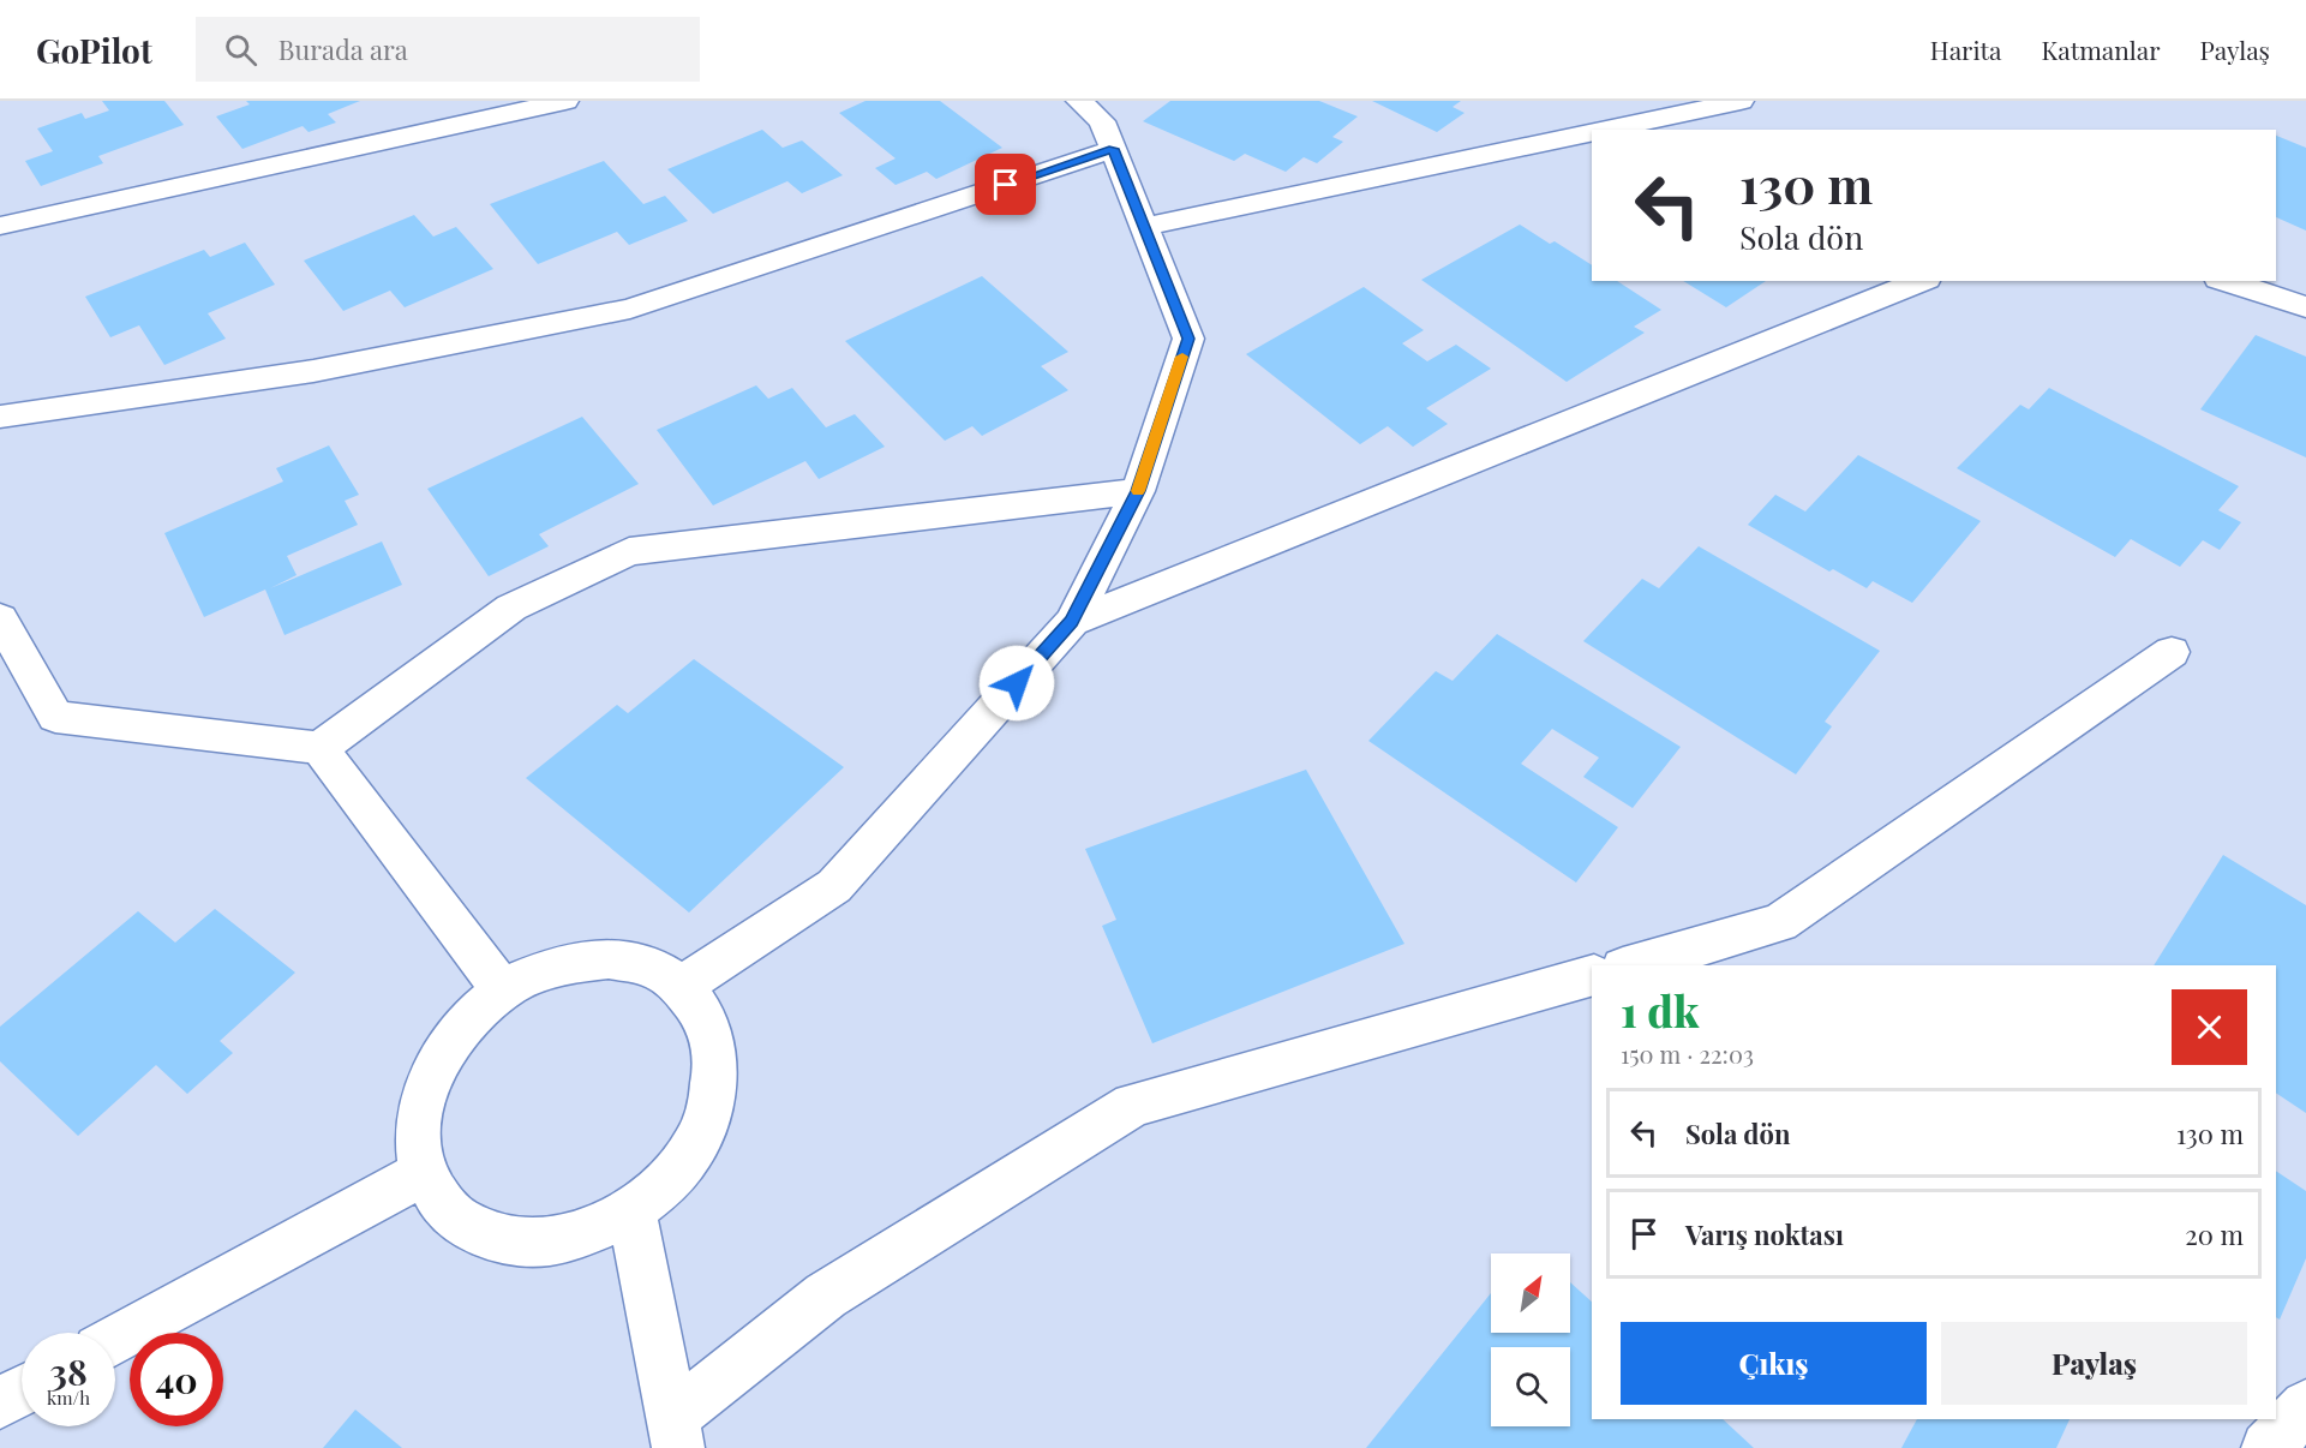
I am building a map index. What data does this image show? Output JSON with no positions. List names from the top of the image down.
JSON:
{
  "north": "top right",
  "page": {
    "header": "GoPilot",
    "search": "Burada ara",
    "nav": ["Harita", "Katmanlar", "Paylaş"],
    "turn": ["130 m", "Sola dön"],
    "heading": ["1 dk", "150 m · 22:03"],
    "list": [
      {
        "name": "Sola dön",
        "value": "130 m"
      },
      {
        "name": "Varış noktası",
        "value": "20 m"
      }
    ],
    "buttons": ["Çıkış", "Paylaş"],
    "speed": "38 km/h",
    "limit": "40"
  }
}
